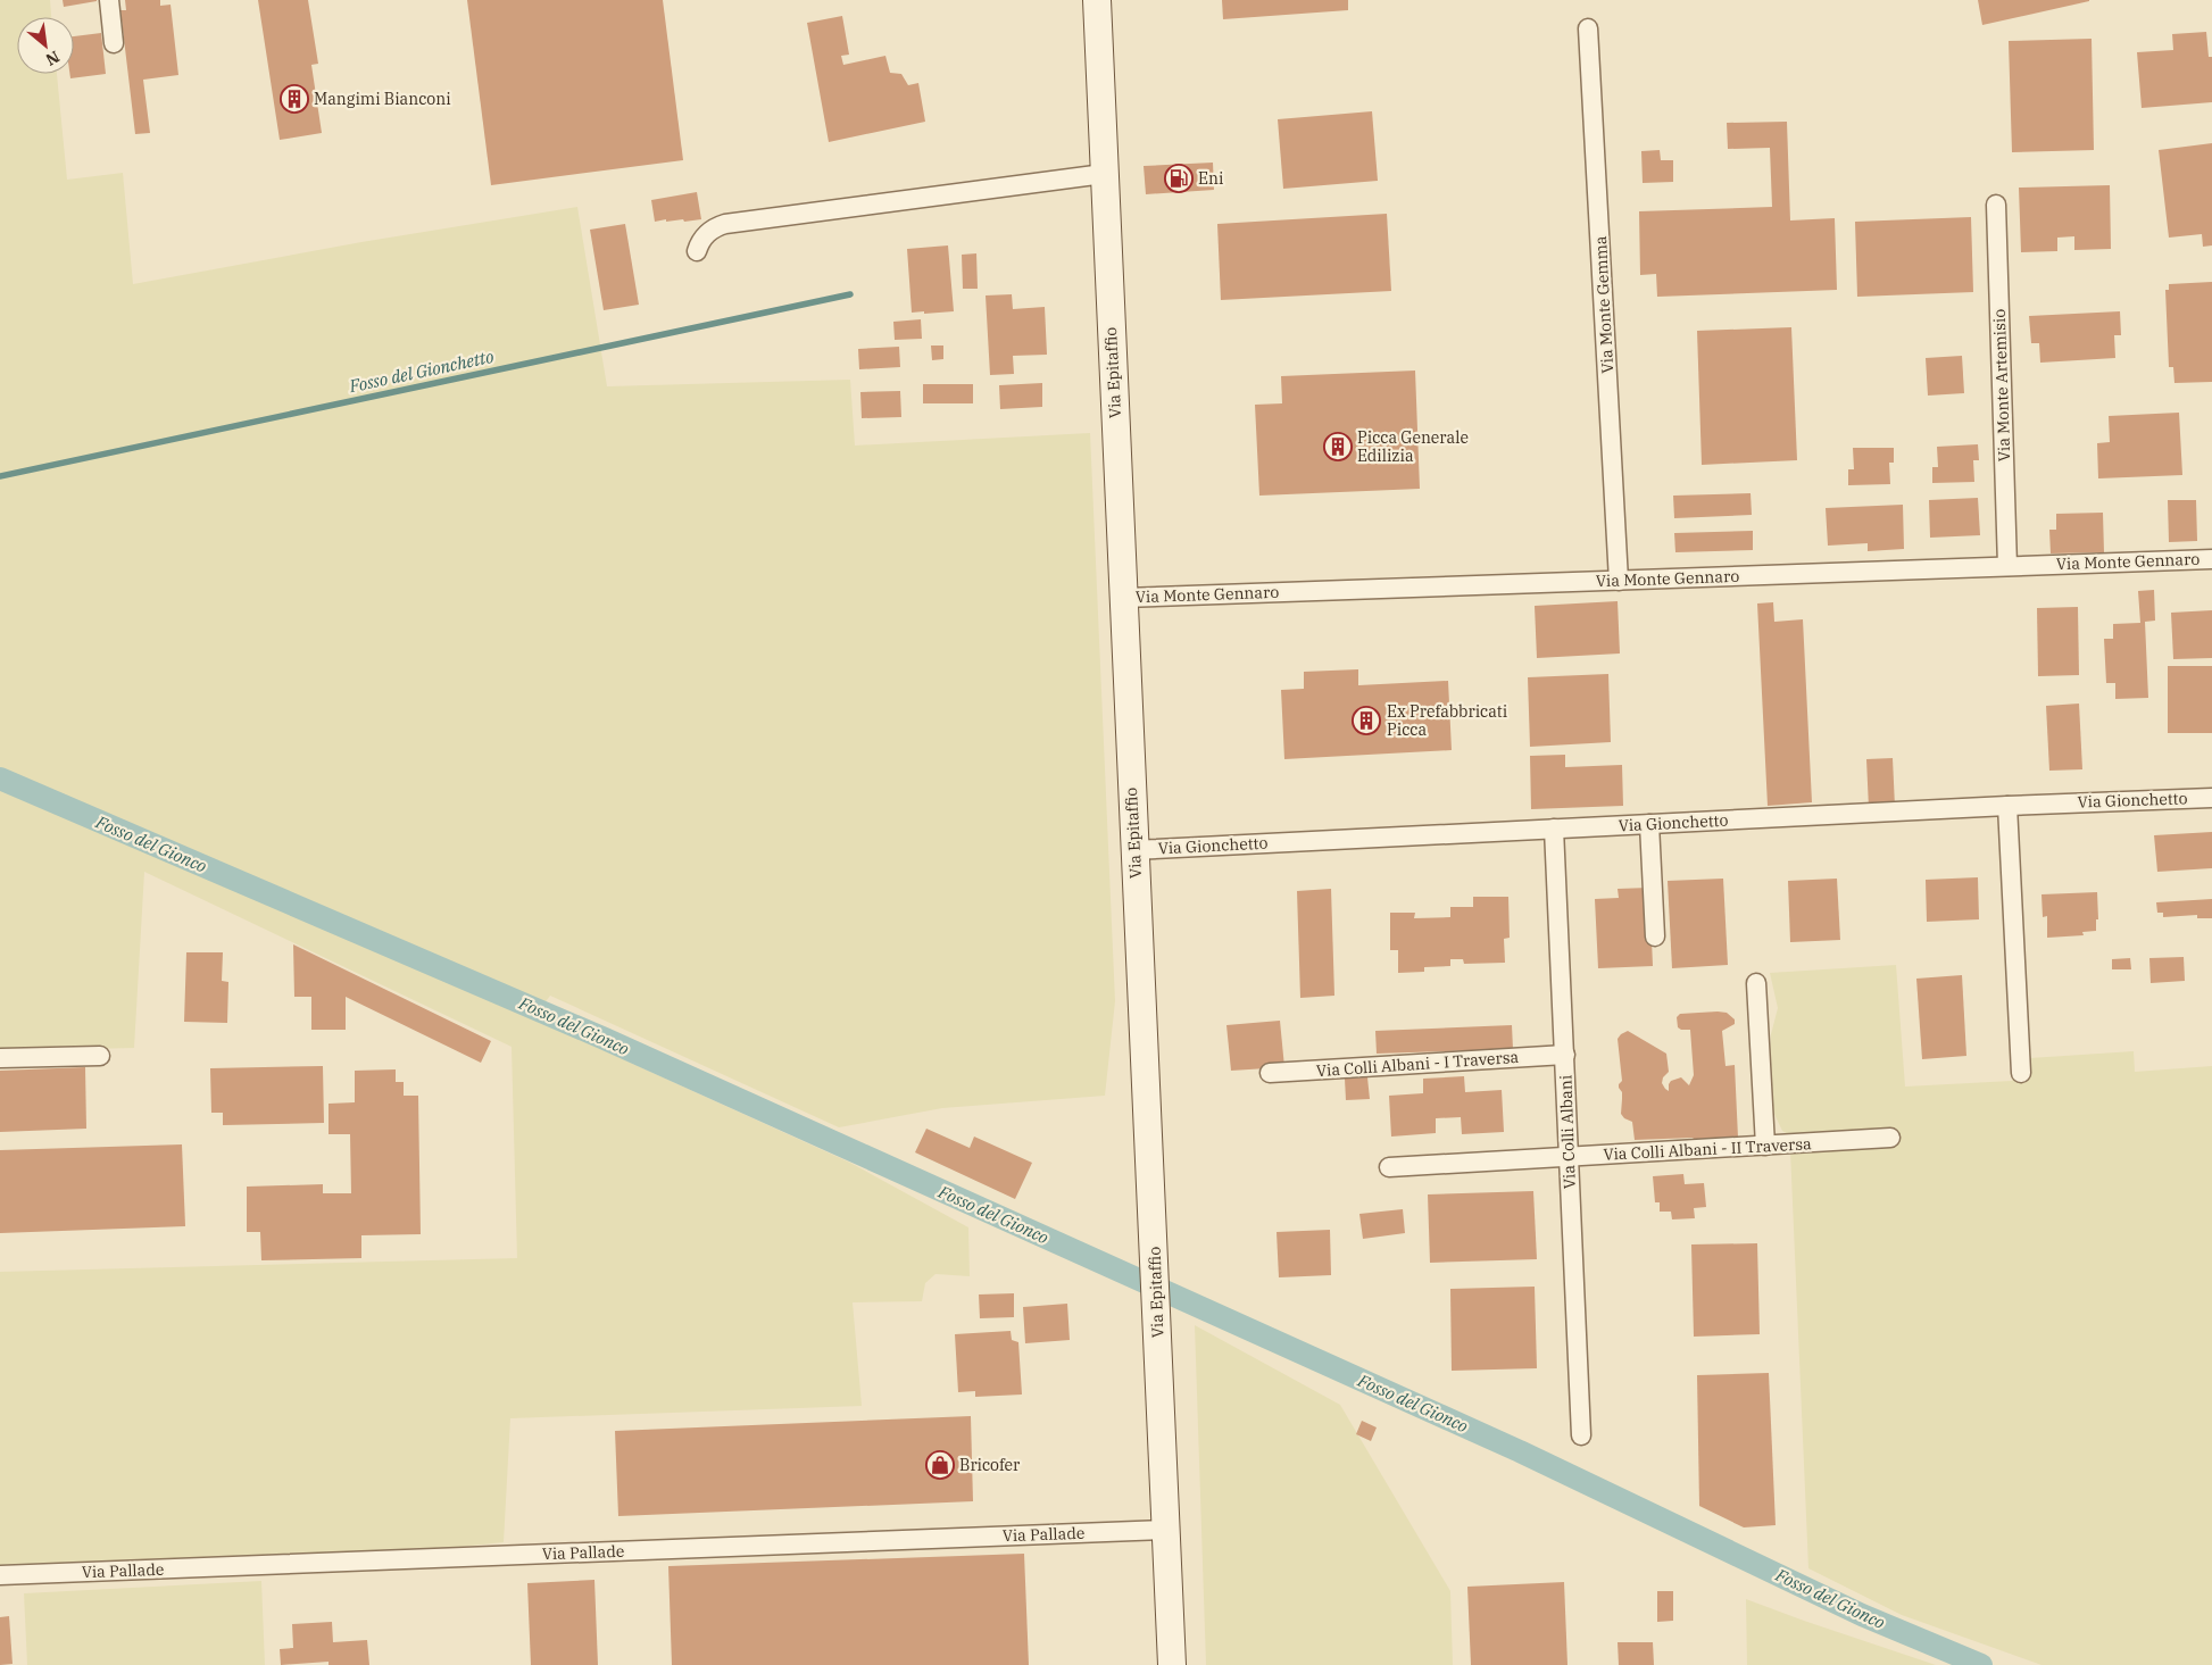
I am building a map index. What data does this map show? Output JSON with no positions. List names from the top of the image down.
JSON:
{
  "streets": {
    "main road": ["Via Epitaffio"],
    "street": [
      "Via Monte Gemma",
      "Via Monte Artemisio",
      "Via Monte Gennaro",
      "Via Gionchetto",
      "Via Colli Albani - I Traversa",
      "Via Colli Albani",
      "Via Colli Albani - II Traversa",
      "Via Pallade"
    ]
  },
  "crossings": [
    ["Via Monte Gemma", "Via Monte Gennaro"],
    ["Via Epitaffio", "Via Monte Gennaro"],
    ["Via Epitaffio", "Via Gionchetto"],
    ["Via Epitaffio", "Via Pallade"],
    ["Via Monte Artemisio", "Via Monte Gennaro"],
    ["Via Gionchetto", "Via Colli Albani"],
    ["Via Colli Albani - I Traversa", "Via Colli Albani"],
    ["Via Colli Albani", "Via Colli Albani - II Traversa"]
  ],
  "water": ["Fosso del Gionchetto", "Fosso del Gionco"],
  "places": {
    "building": ["Mangimi Bianconi", "Picca Generale Edilizia", "Ex Prefabbricati Picca"],
    "fuel station": ["Eni"],
    "shop": ["Bricofer"]
  },
  "north": "bottom right"
}
